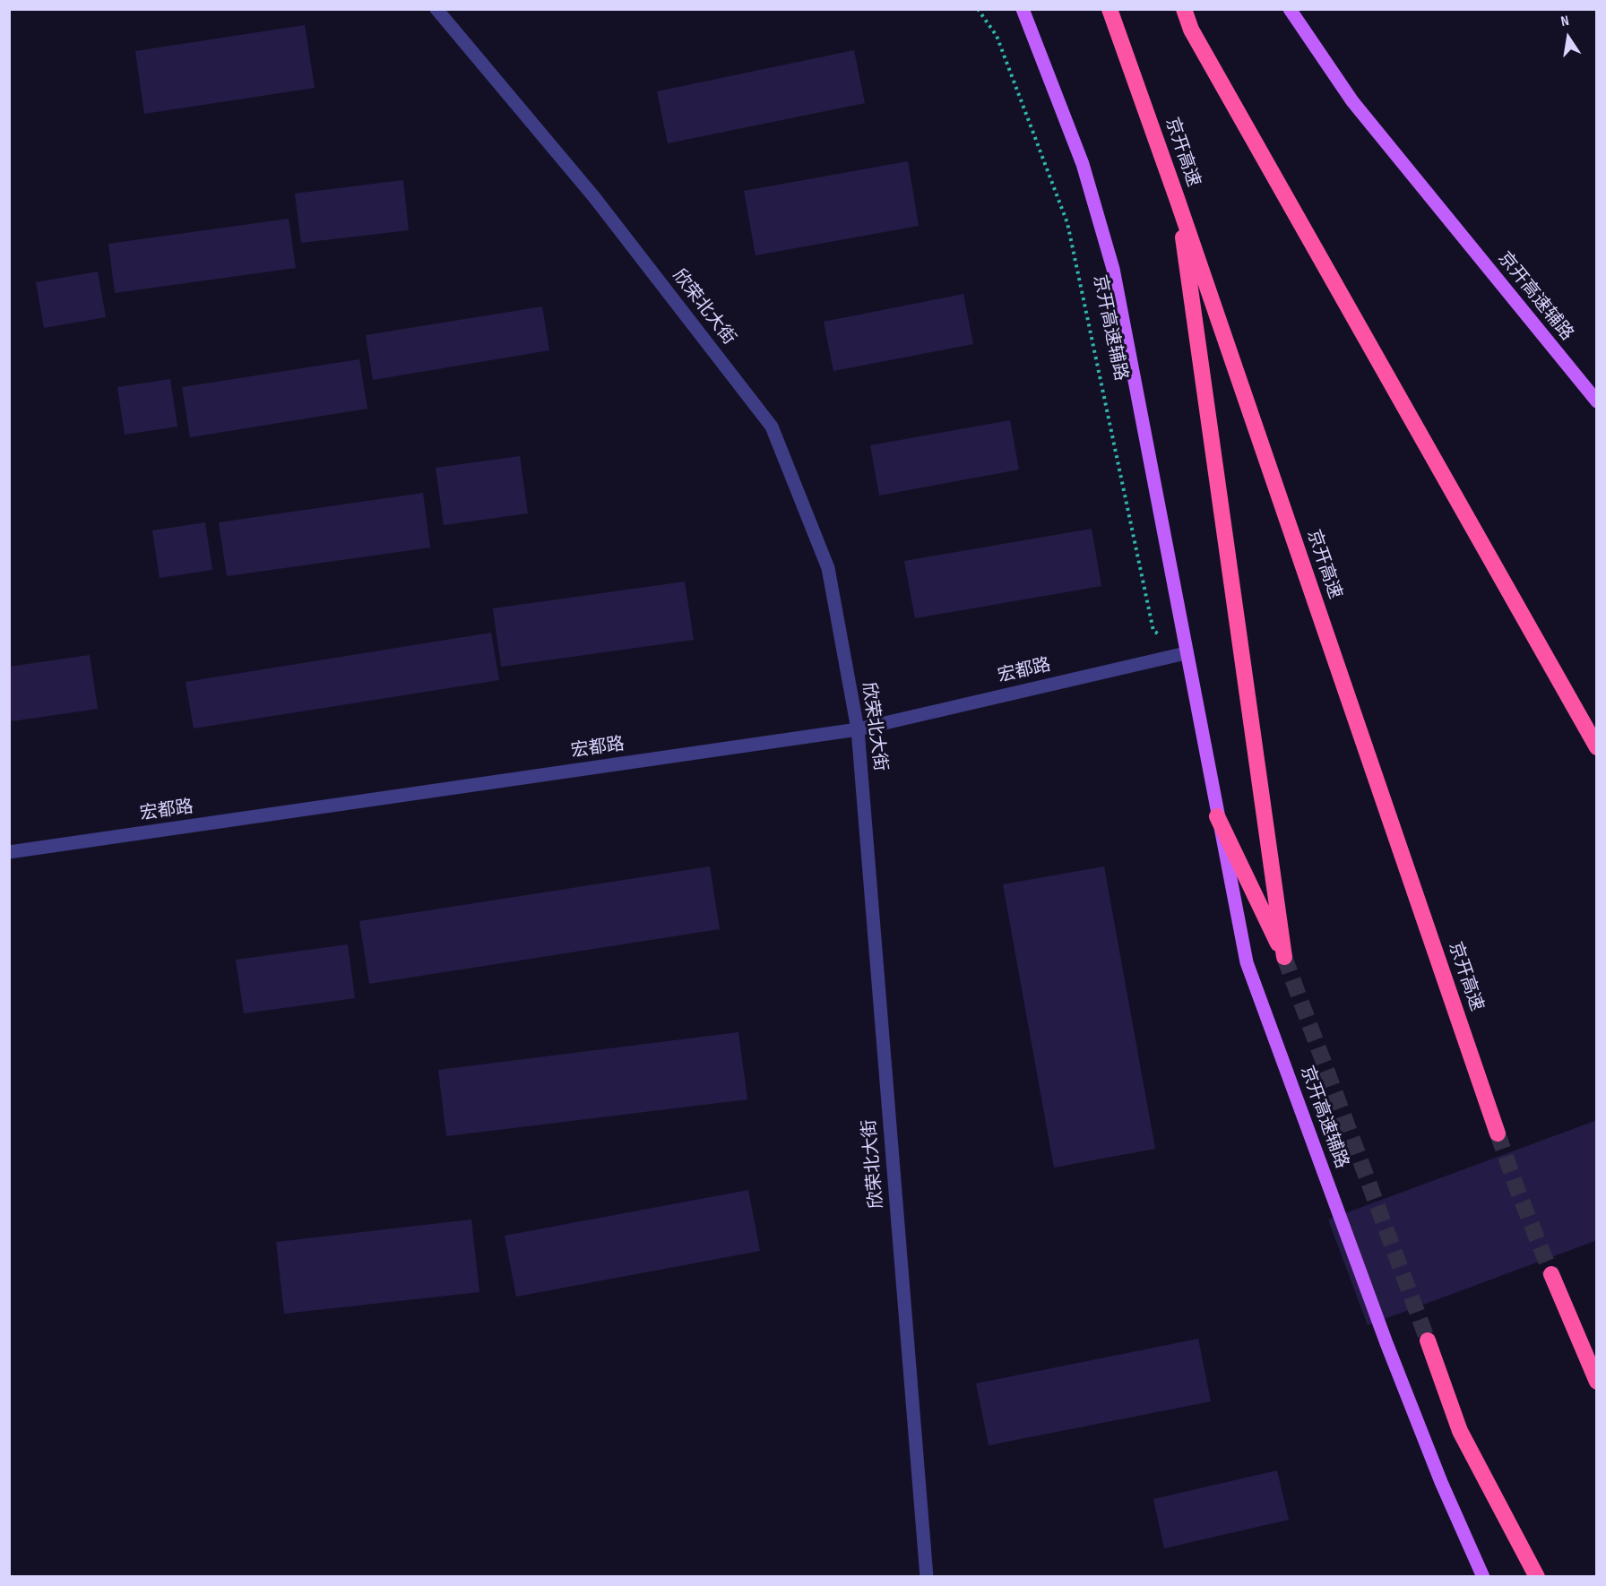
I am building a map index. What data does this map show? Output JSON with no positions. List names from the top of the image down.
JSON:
{
  "streets": {
    "highway": ["京开高速"],
    "main road": ["京开高速辅路"],
    "street": ["欣荣北大街", "宏都路"]
  },
  "crossings": [
    ["京开高速辅路", "宏都路"],
    ["欣荣北大街", "宏都路"]
  ],
  "north": "top"
}
